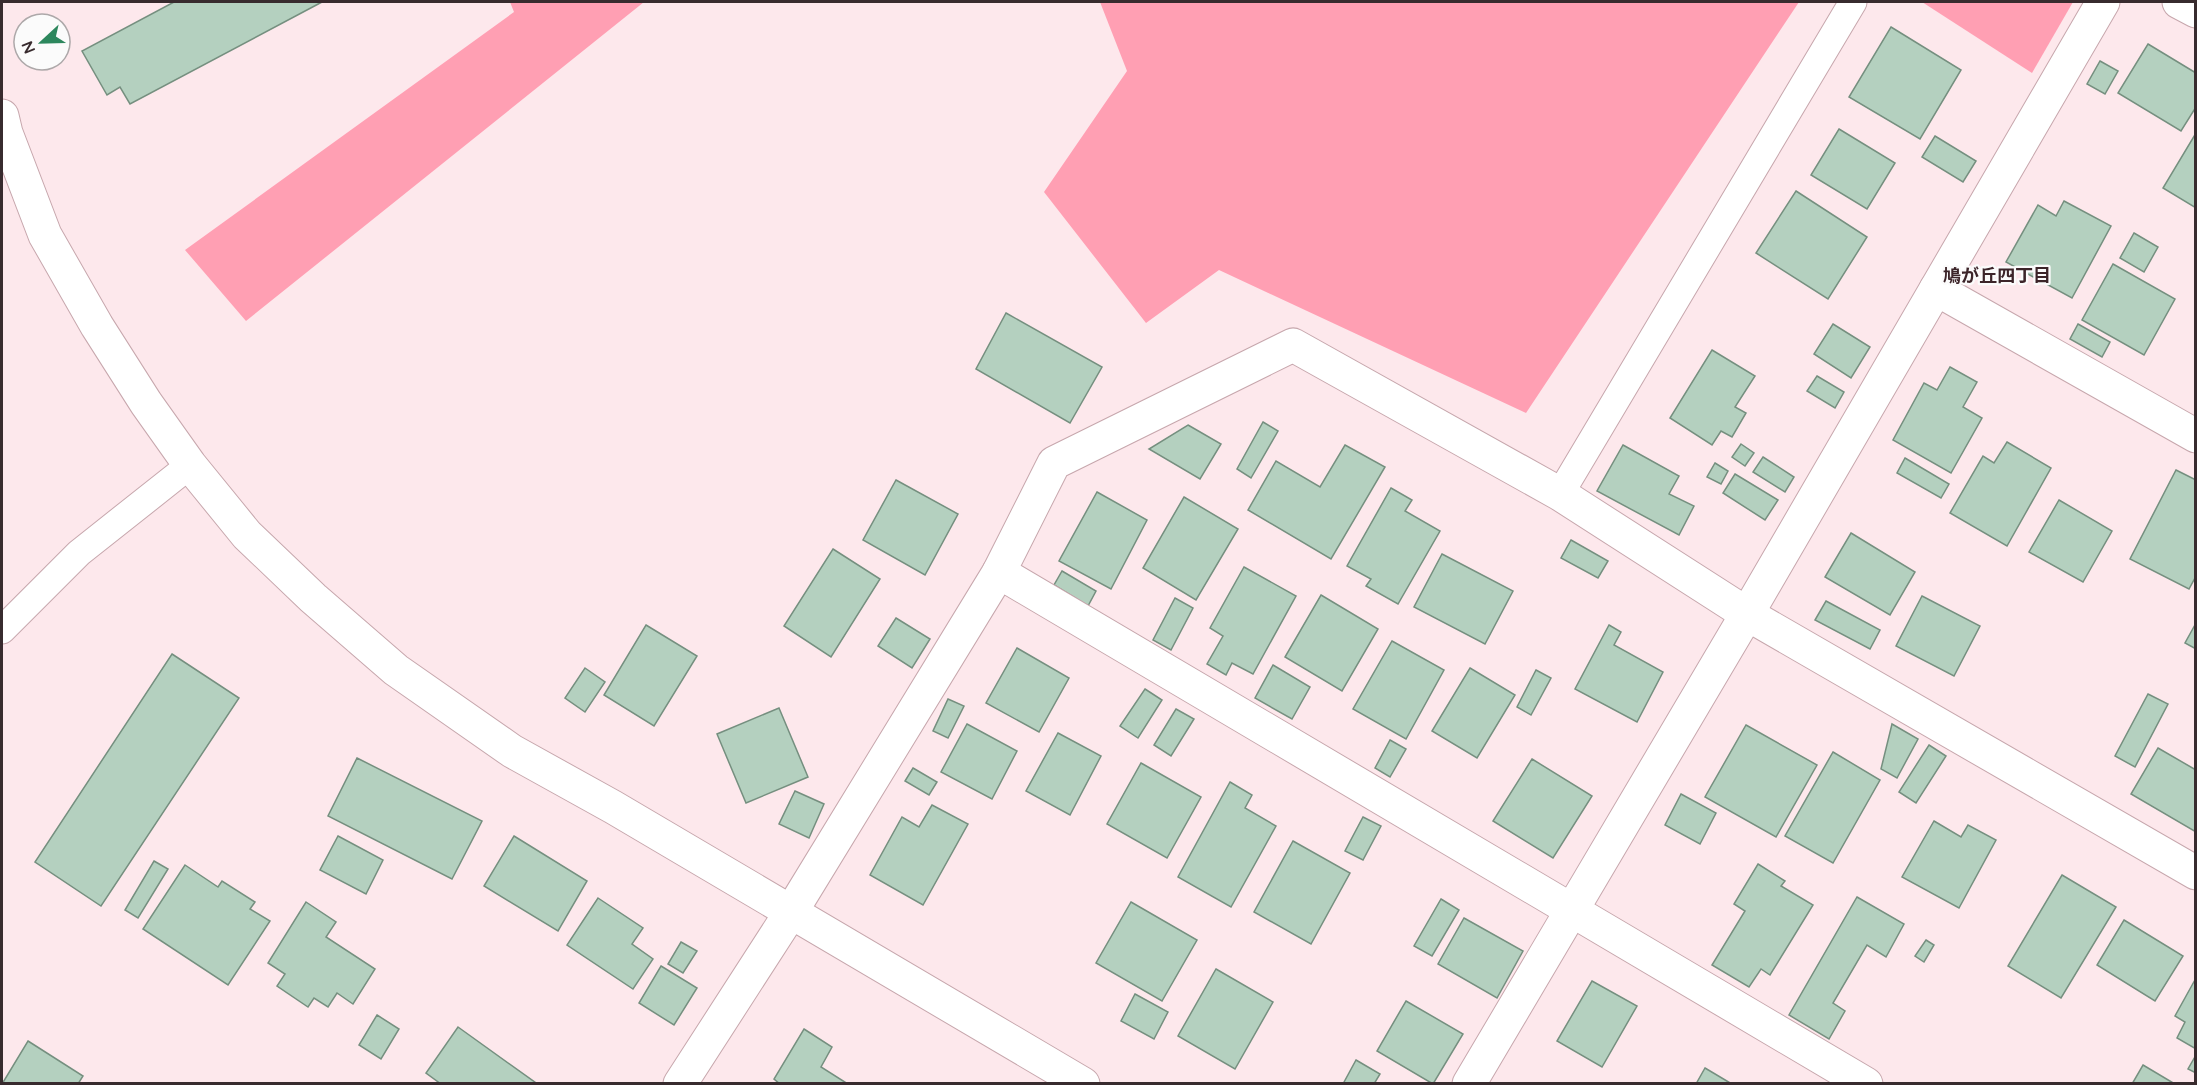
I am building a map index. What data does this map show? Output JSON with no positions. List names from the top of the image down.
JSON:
{
  "districts": ["鳩が丘四丁目"],
  "north": "left"
}
